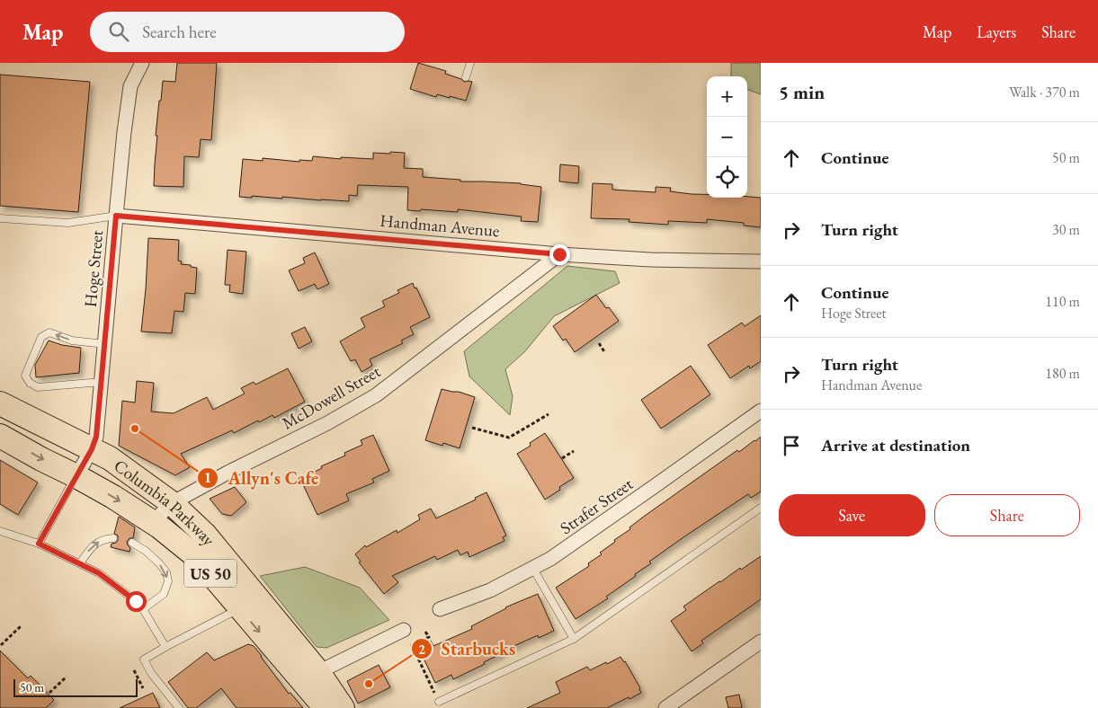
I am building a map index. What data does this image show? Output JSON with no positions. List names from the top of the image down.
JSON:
{
  "streets": {
    "highway": ["Columbia Parkway", "US 50"],
    "street": [
      "Handman Avenue",
      "Hoge Street",
      "McDowell Street",
      "Strafer Street"
    ]
  },
  "crossings": [
    ["Handman Avenue", "Hoge Street"],
    ["Handman Avenue", "McDowell Street"],
    ["Hoge Street", "Columbia Parkway"],
    ["McDowell Street", "Columbia Parkway"]
  ],
  "places": ["Allyn's Cafe", "Starbucks"],
  "scale_bar": "50 m",
  "page": {
    "header": "Map",
    "search": "Search here",
    "nav": ["Map", "Layers", "Share"],
    "heading": ["5 min", "Walk · 370 m"],
    "map_buttons": ["+", "−"],
    "list": [
      ["Continue", "50 m"],
      ["Turn right", "30 m"],
      ["Continue", "Hoge Street", "110 m"],
      ["Turn right", "Handman Avenue", "180 m"],
      "Arrive at destination"
    ],
    "buttons": ["Save", "Share"],
    "scale": "50 m"
  }
}
